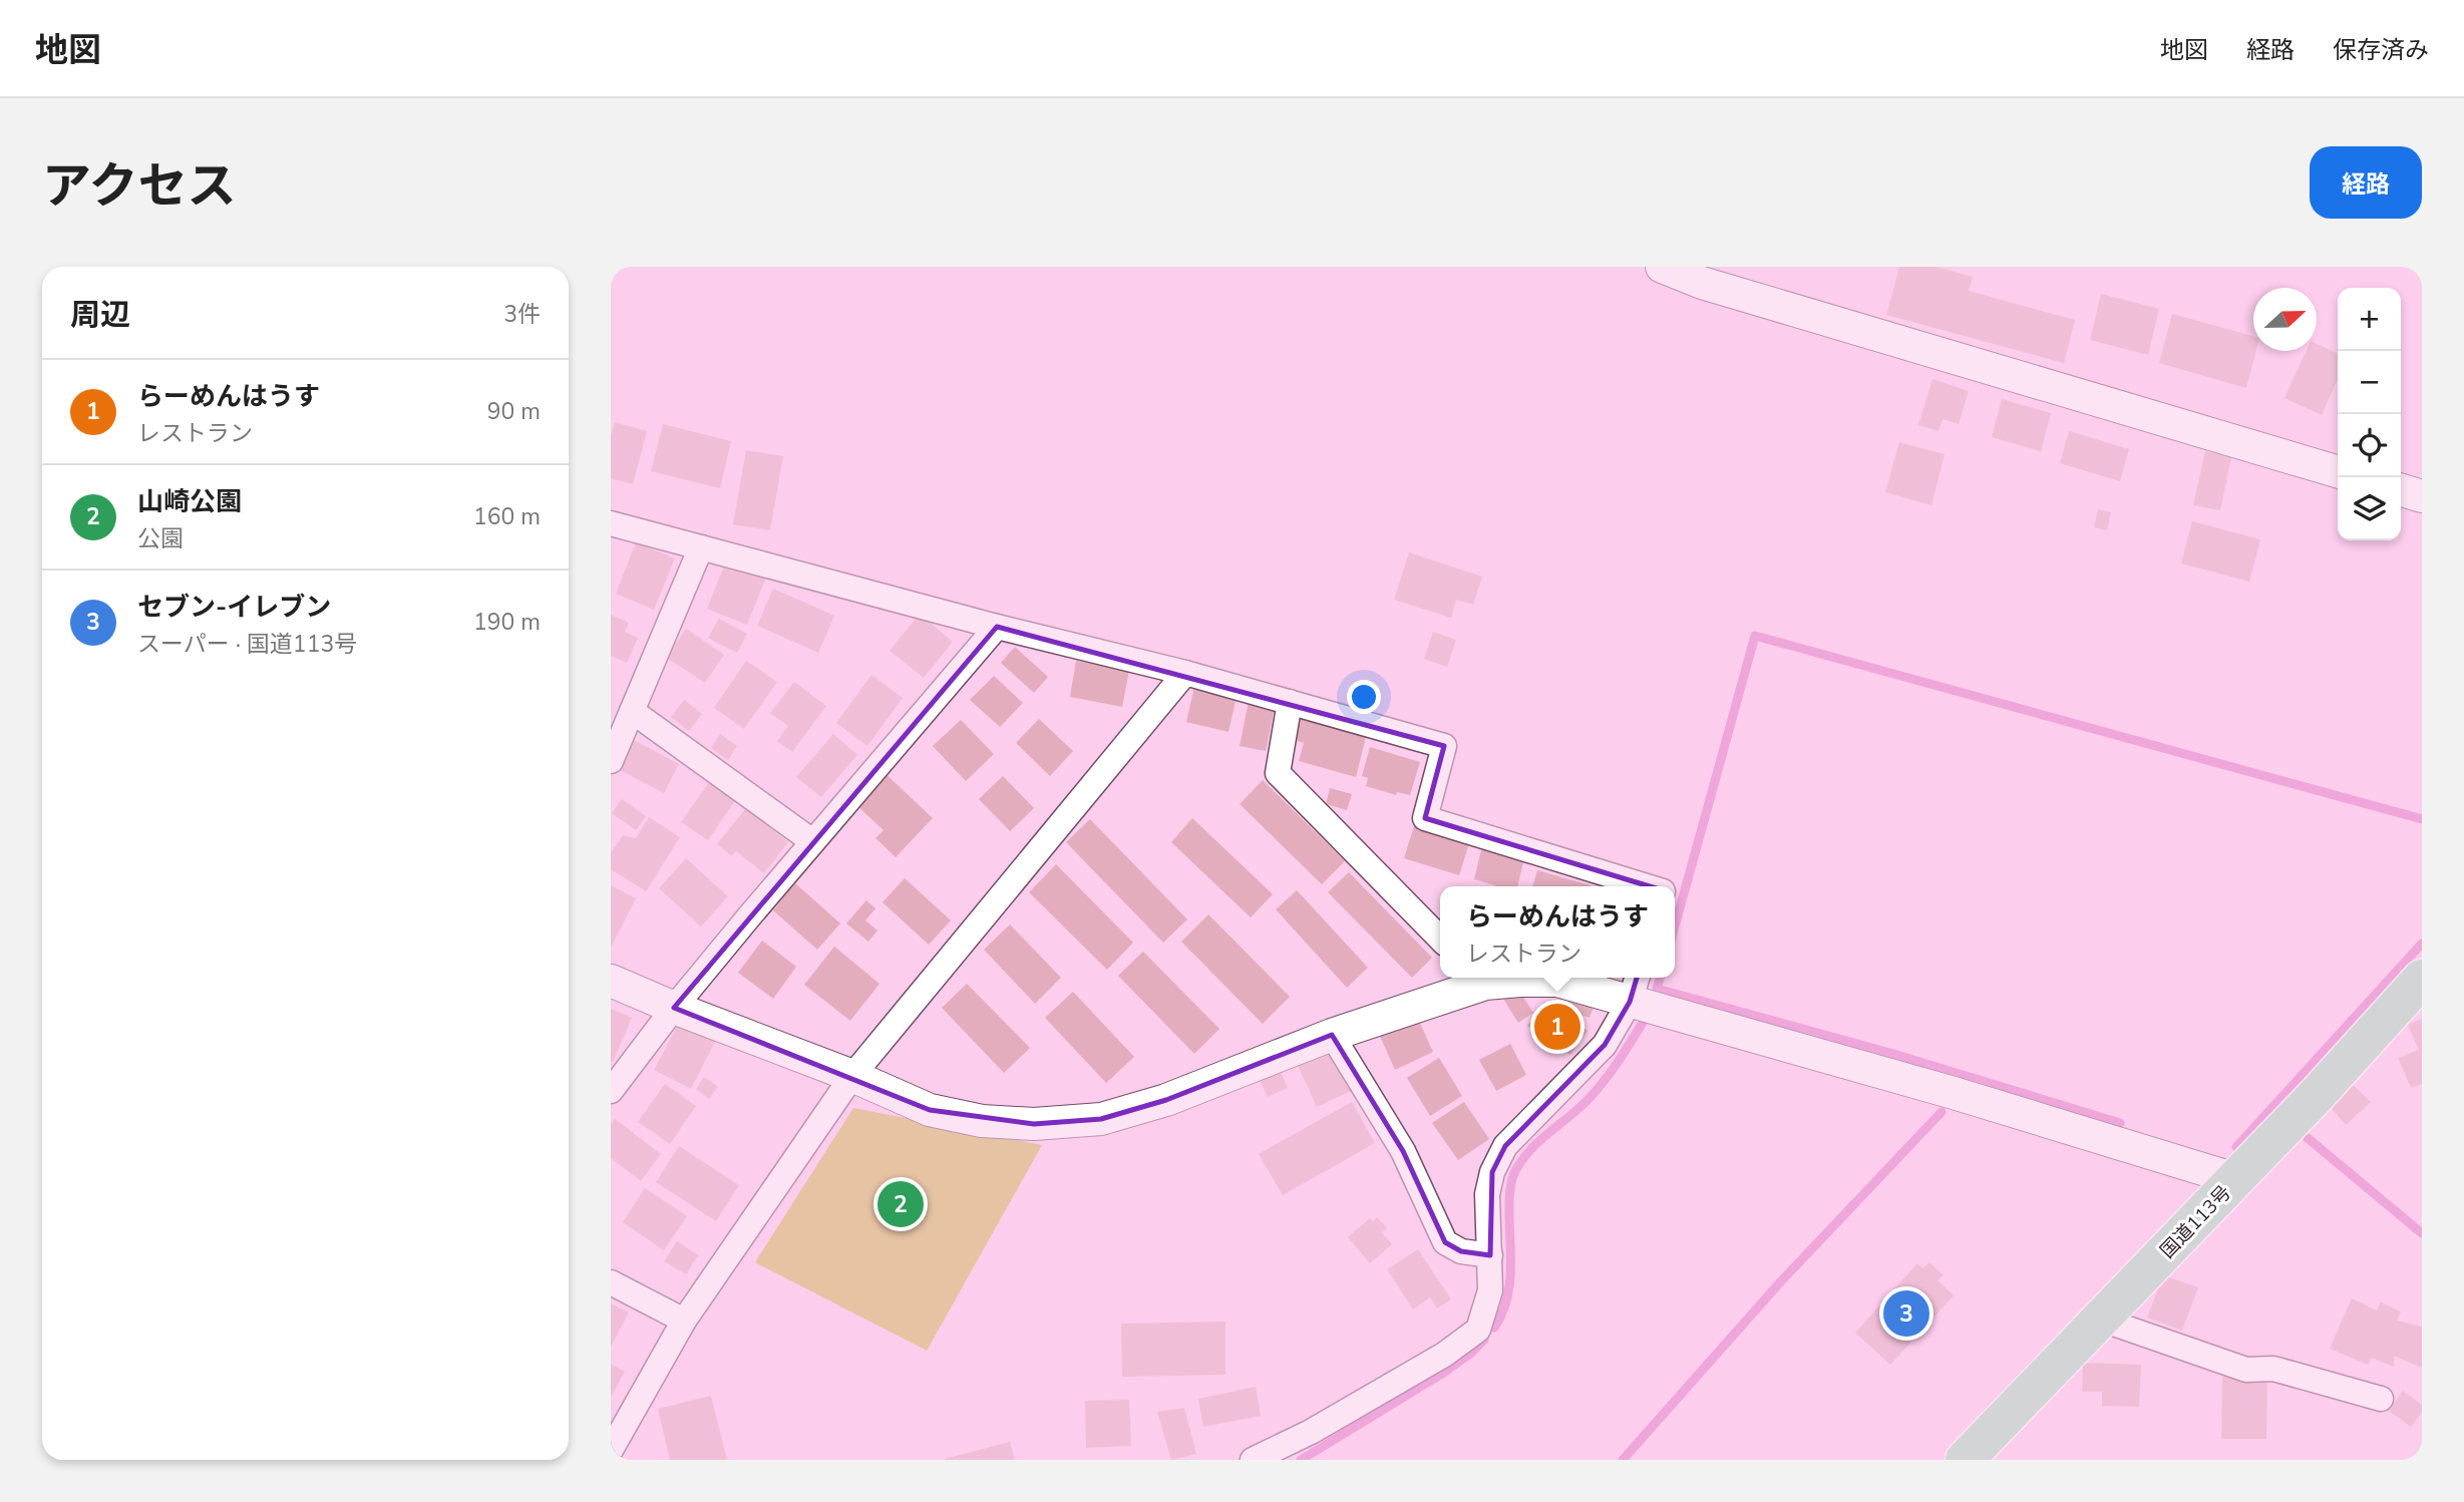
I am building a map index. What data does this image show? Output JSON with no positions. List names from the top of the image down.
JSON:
{
  "streets": {
    "highway": ["国道113号"]
  },
  "north": "right",
  "page": {
    "header": "地図",
    "nav": ["地図", "経路", "保存済み"],
    "title": "アクセス",
    "buttons": "経路",
    "heading": ["周辺", "3件"],
    "map_buttons": ["+", "−"],
    "list": [
      {
        "mark": "1",
        "name": "らーめんはうす",
        "note": "レストラン",
        "value": "90 m"
      },
      {
        "mark": "2",
        "name": "山崎公園",
        "note": "公園",
        "value": "160 m"
      },
      {
        "mark": "3",
        "name": "セブン-イレブン",
        "note": "スーパー · 国道113号",
        "value": "190 m"
      }
    ],
    "popup": ["らーめんはうす", "レストラン"],
    "pins": ["1", "2", "3"]
  }
}
